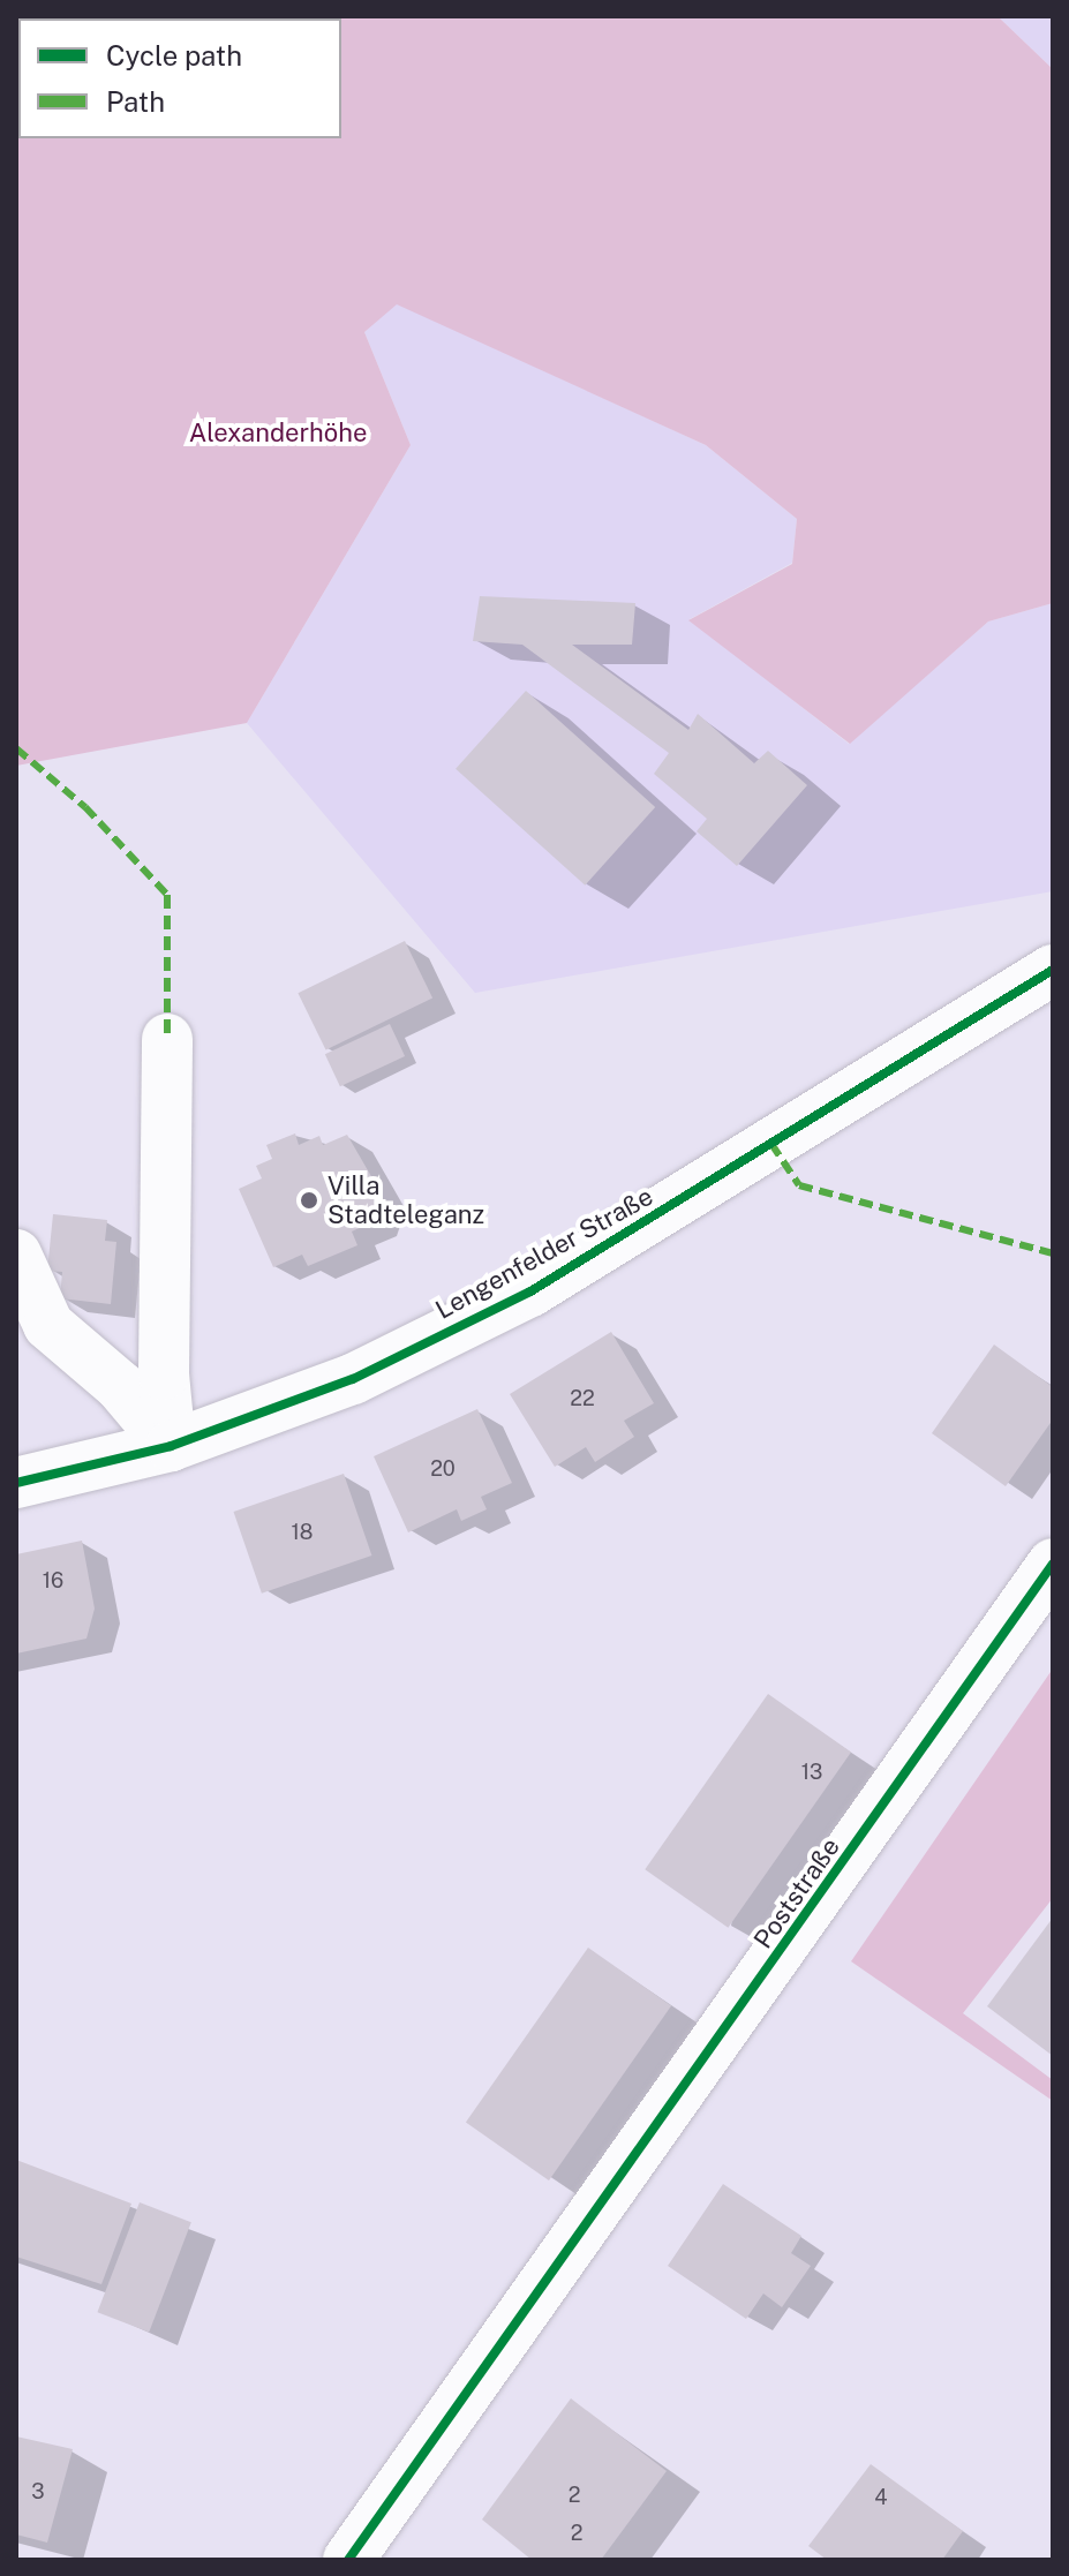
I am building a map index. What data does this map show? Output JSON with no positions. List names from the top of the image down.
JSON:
{
  "streets": {
    "street": ["Lengenfelder Straße", "Poststraße"]
  },
  "parks": ["Alexanderhöhe"],
  "places": ["Villa Stadteleganz"],
  "house_numbers": [
    "22",
    "20",
    "18",
    "16",
    "13",
    "3",
    "2",
    "4",
    "2"
  ],
  "legend": ["Cycle path", "Path"]
}
